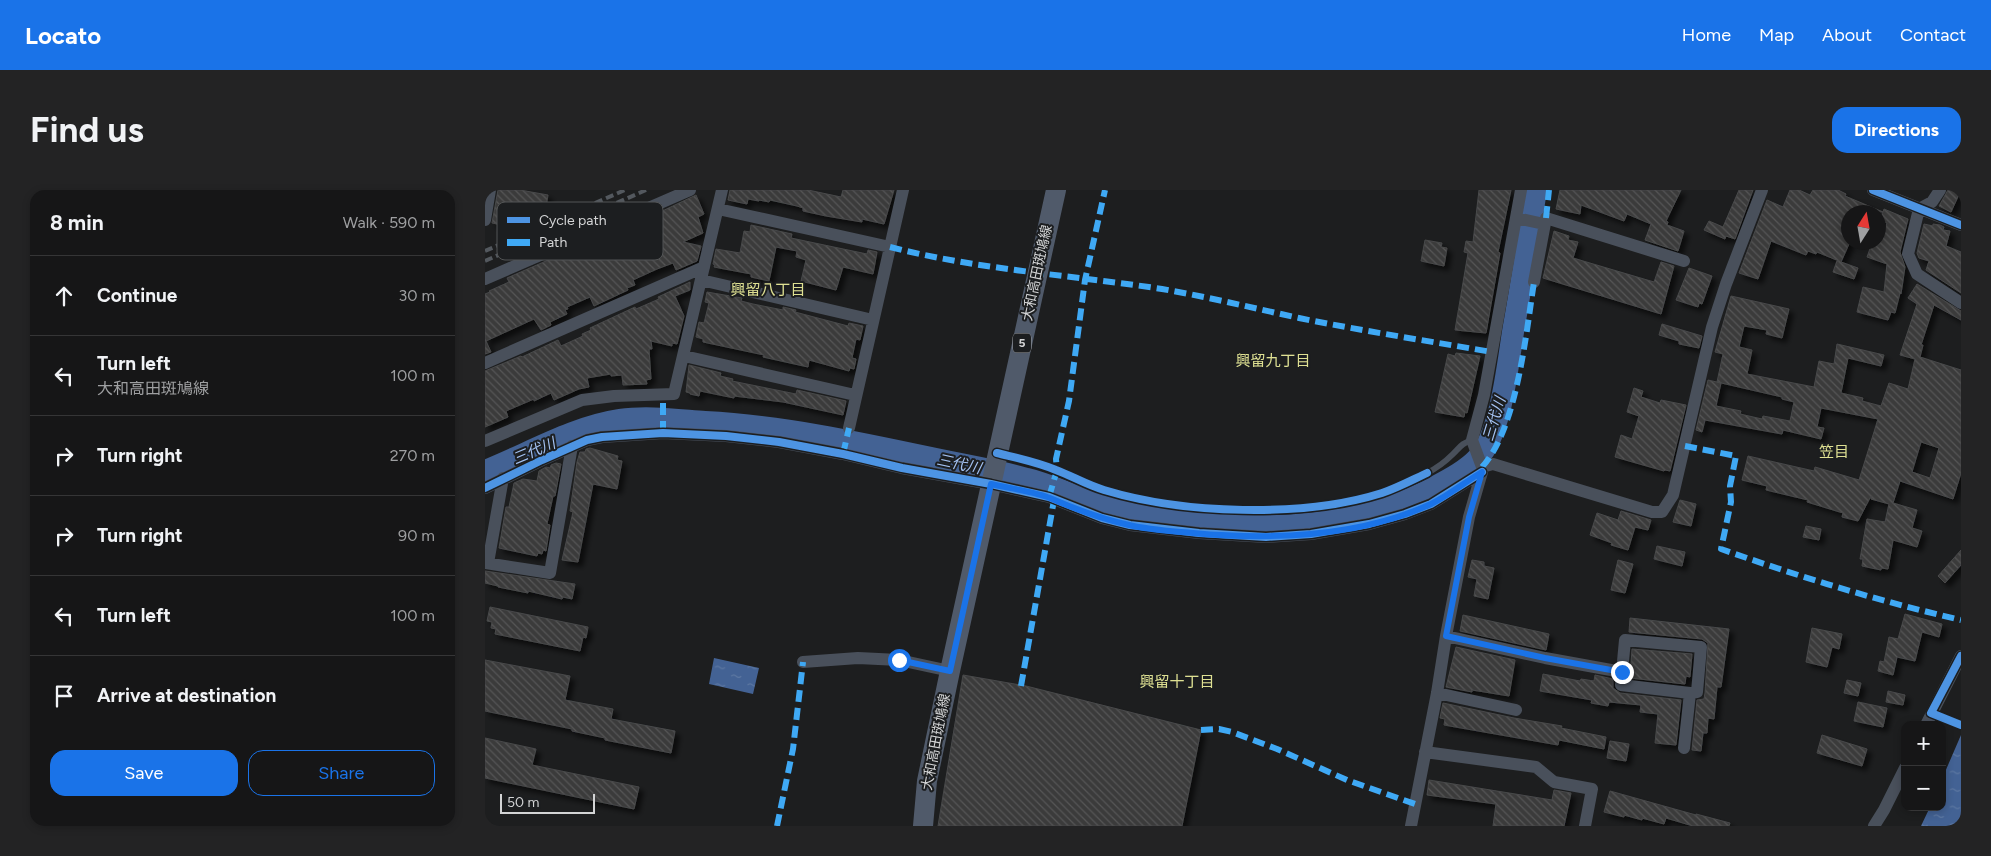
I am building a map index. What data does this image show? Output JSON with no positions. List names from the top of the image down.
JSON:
{
  "streets": {
    "main road": ["大和高田斑鳩線", "5"]
  },
  "districts": [
    "興留八丁目",
    "興留九丁目",
    "笠目",
    "興留十丁目"
  ],
  "water": ["三代川"],
  "legend": ["Cycle path", "Path"],
  "scale_bar": "50 m",
  "north": "top",
  "page": {
    "header": "Locato",
    "nav": [
      "Home",
      "Map",
      "About",
      "Contact"
    ],
    "buttons": [
      "Directions",
      ["Save", "Share"]
    ],
    "title": "Find us",
    "heading": ["8 min", "Walk · 590 m"],
    "list": [
      ["Continue", "30 m"],
      ["Turn left", "大和高田斑鳩線", "100 m"],
      ["Turn right", "270 m"],
      ["Turn right", "90 m"],
      ["Turn left", "100 m"],
      "Arrive at destination"
    ],
    "map_buttons": ["+", "−"],
    "scale": "50 m"
  }
}
